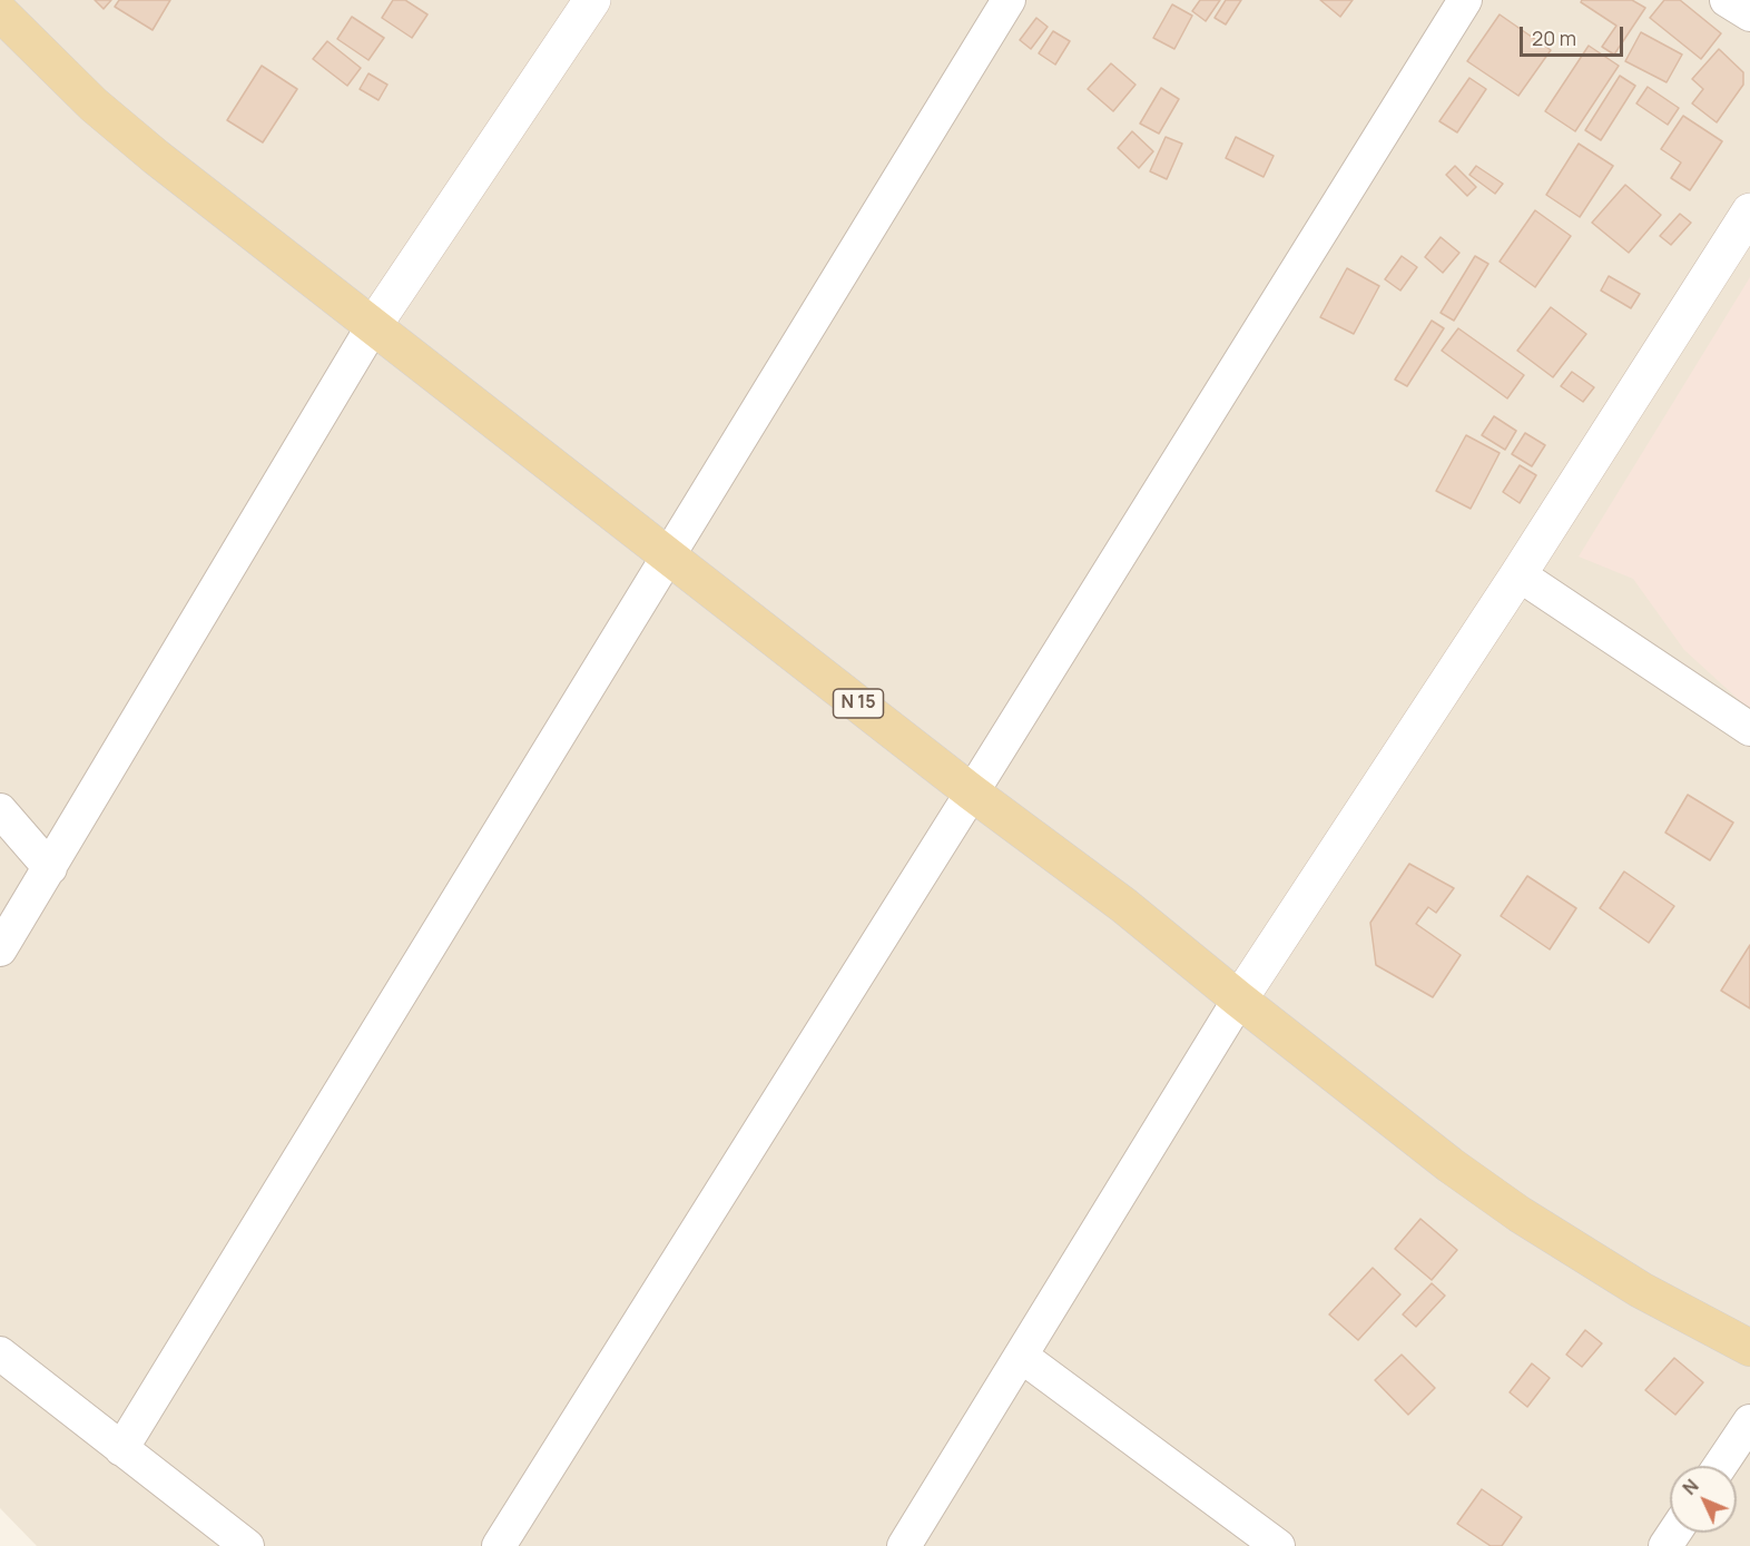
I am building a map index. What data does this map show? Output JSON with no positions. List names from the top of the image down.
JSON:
{
  "streets": {
    "main road": ["N 15"]
  },
  "scale_bar": "20 m",
  "north": "top left"
}
